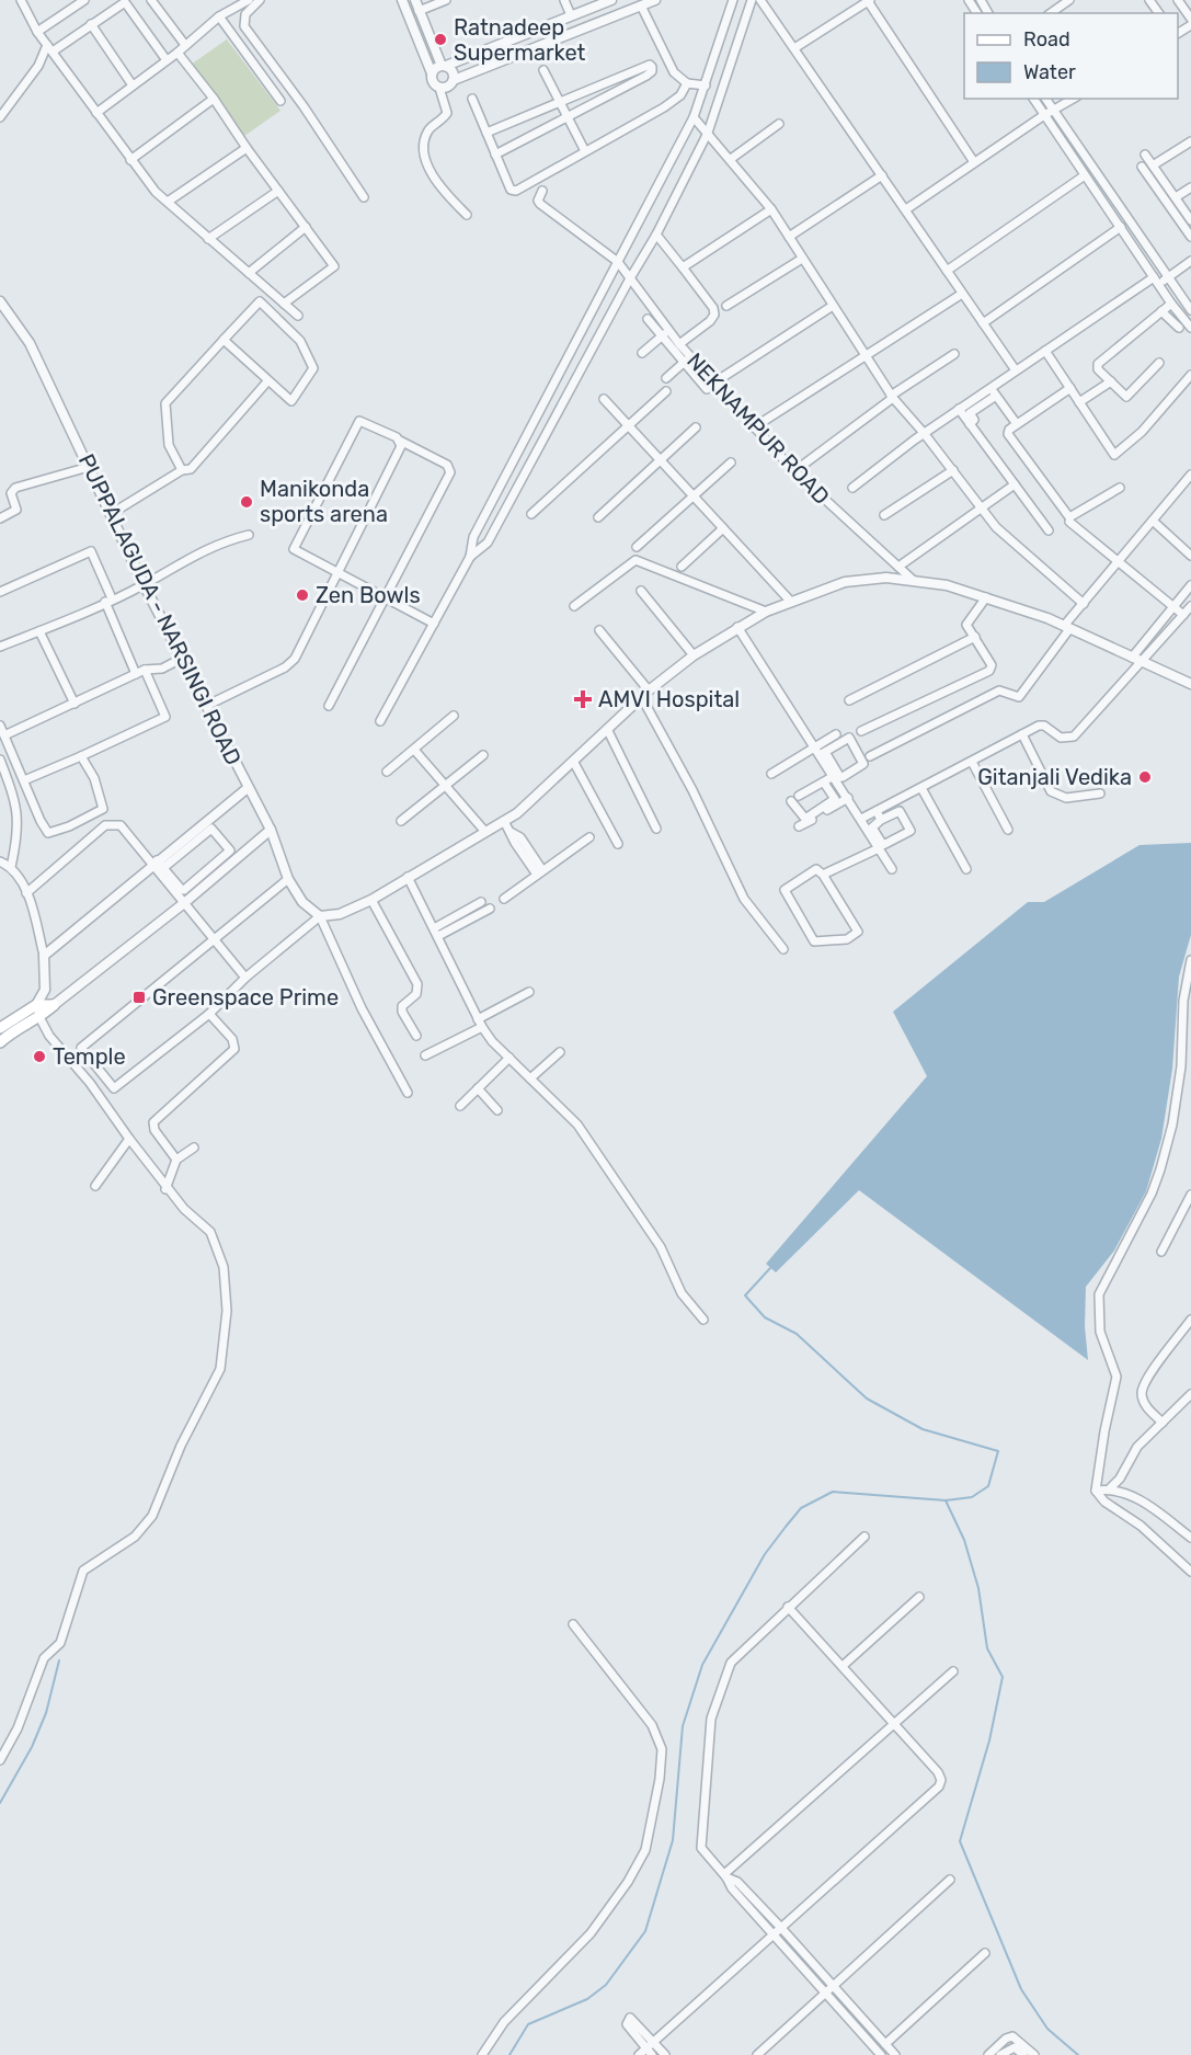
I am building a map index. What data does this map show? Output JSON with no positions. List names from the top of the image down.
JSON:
{
  "streets": {
    "street": ["NEKNAMPUR ROAD", "PUPPALAGUDA - NARSINGI ROAD"]
  },
  "places": {
    "other": [
      "Ratnadeep Supermarket",
      "Manikonda sports arena",
      "Zen Bowls",
      "Gitanjali Vedika",
      "Temple"
    ],
    "health": ["AMVI Hospital"],
    "transit": ["Greenspace Prime"]
  },
  "legend": ["Road", "Water"]
}
